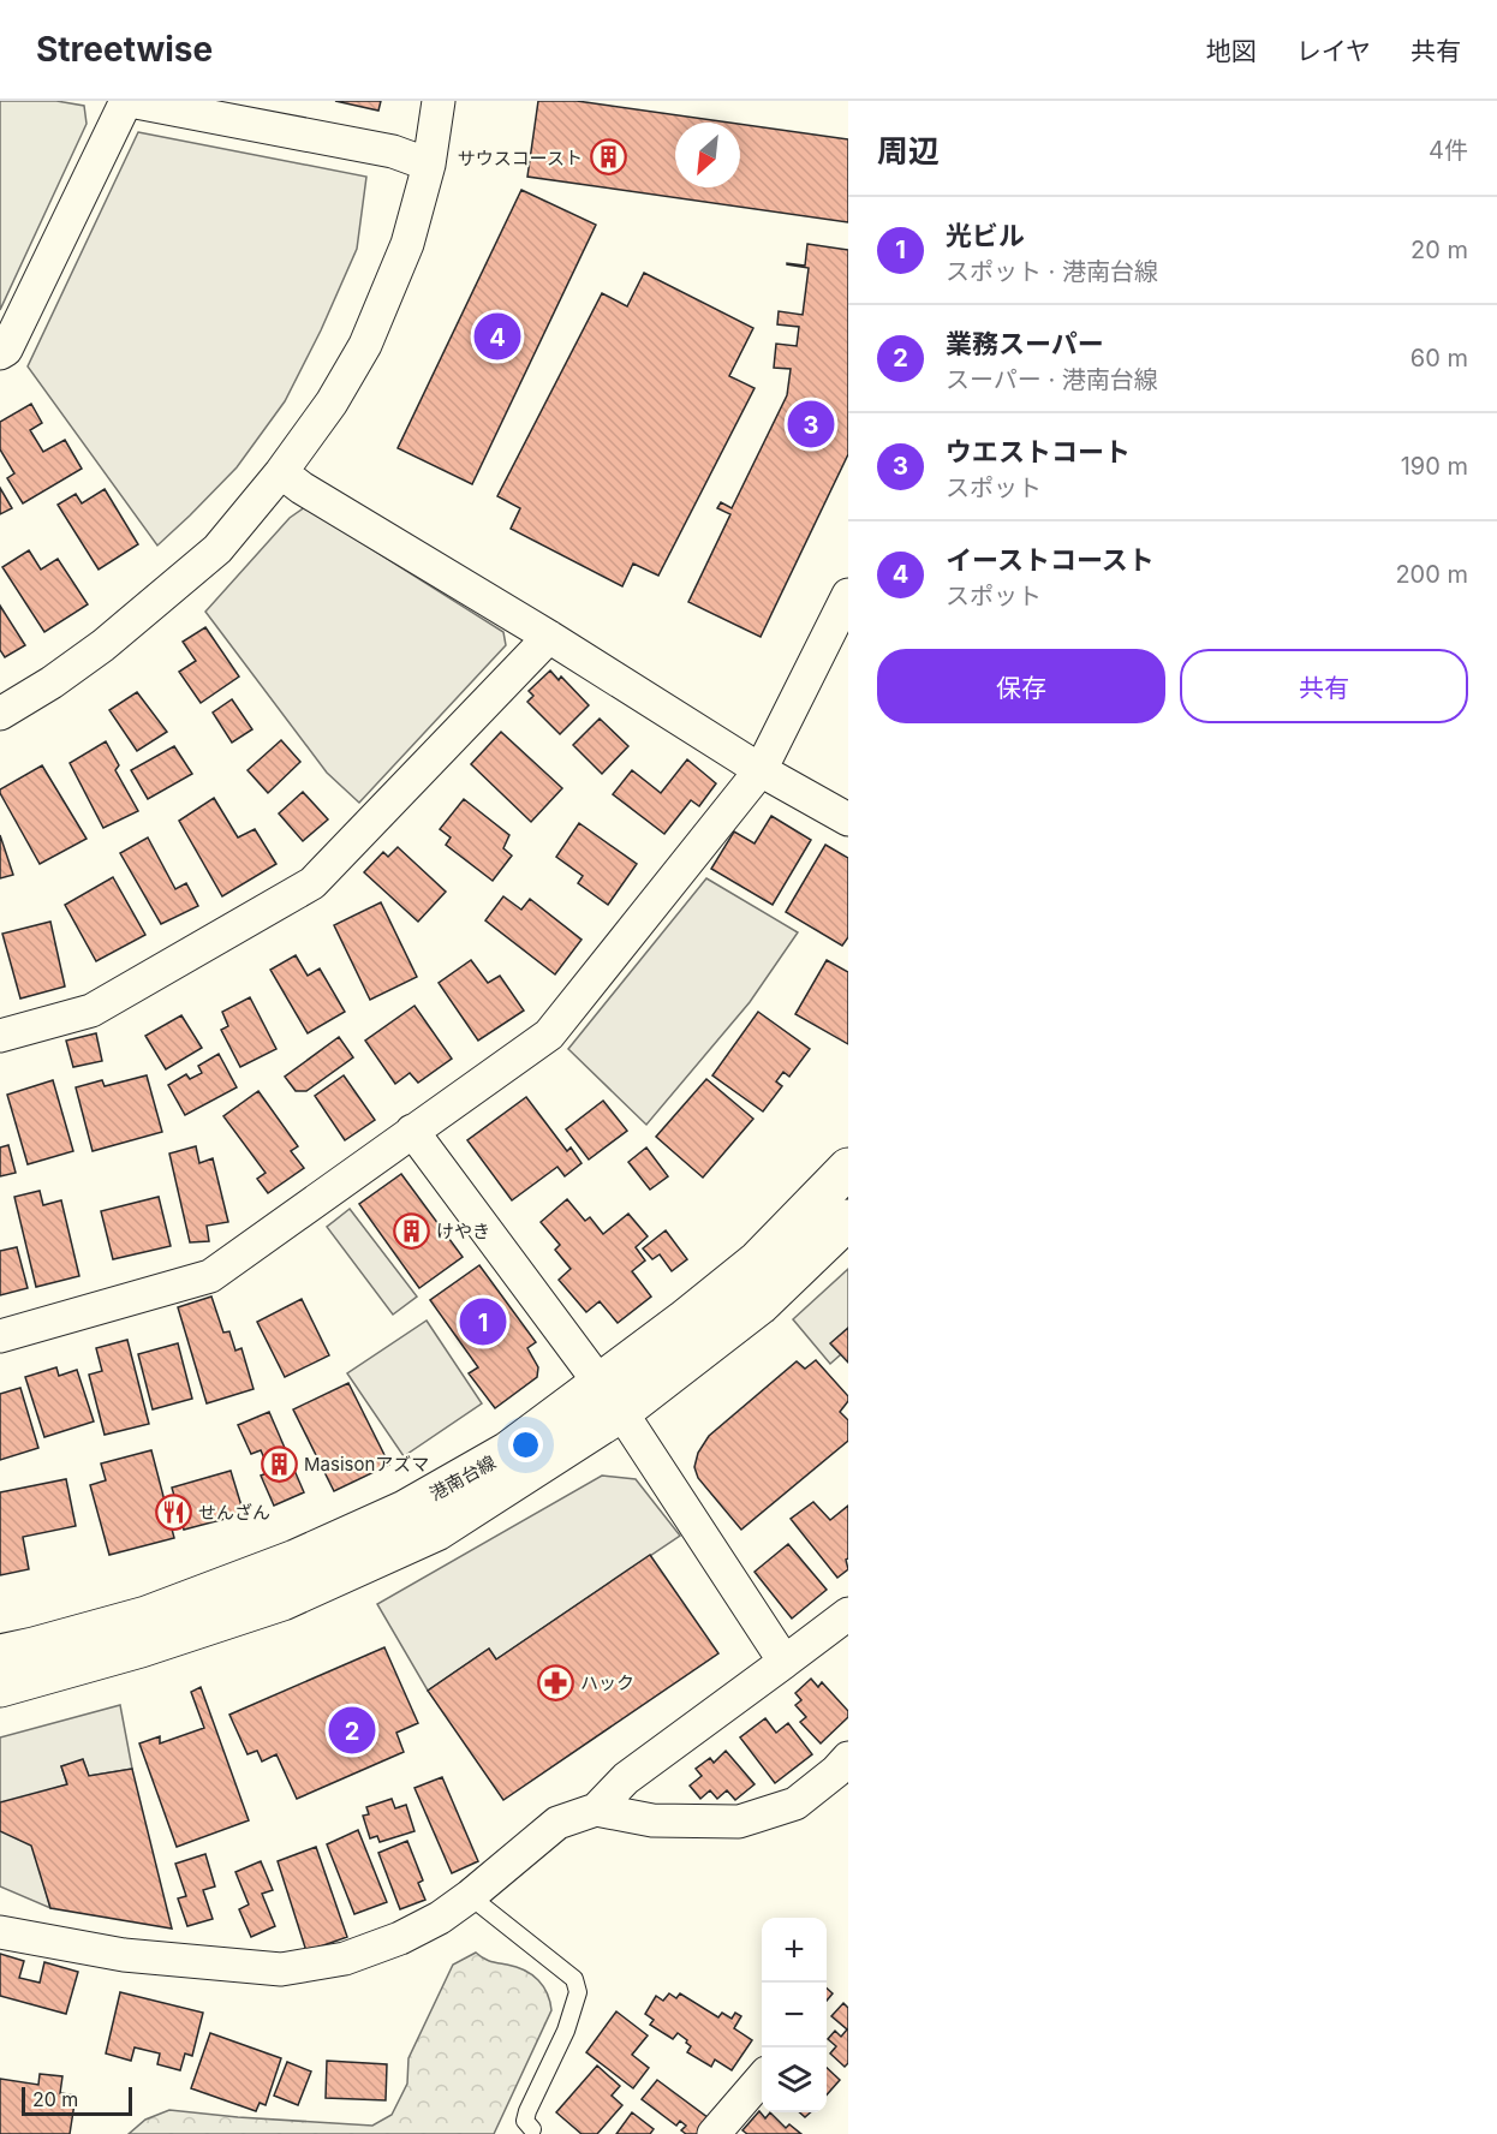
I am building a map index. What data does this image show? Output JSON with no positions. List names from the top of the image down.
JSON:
{
  "streets": {
    "street": ["港南台線"]
  },
  "places": {
    "building": ["サウスコースト", "けやき", "Masisonアズマ"],
    "restaurant": ["せんざん"],
    "pharmacy": ["ハック"]
  },
  "scale_bar": "20 m",
  "north": "bottom left",
  "page": {
    "header": "Streetwise",
    "nav": ["地図", "レイヤ", "共有"],
    "heading": ["周辺", "4件"],
    "list": [
      {
        "mark": "1",
        "name": "光ビル",
        "note": "スポット · 港南台線",
        "value": "20 m"
      },
      {
        "mark": "2",
        "name": "業務スーパー",
        "note": "スーパー · 港南台線",
        "value": "60 m"
      },
      {
        "mark": "3",
        "name": "ウエストコート",
        "note": "スポット",
        "value": "190 m"
      },
      {
        "mark": "4",
        "name": "イーストコースト",
        "note": "スポット",
        "value": "200 m"
      }
    ],
    "pins": [
      "4",
      "3",
      "1",
      "2"
    ],
    "buttons": ["保存", "共有"],
    "map_buttons": ["+", "−"],
    "scale": "20 m"
  }
}
